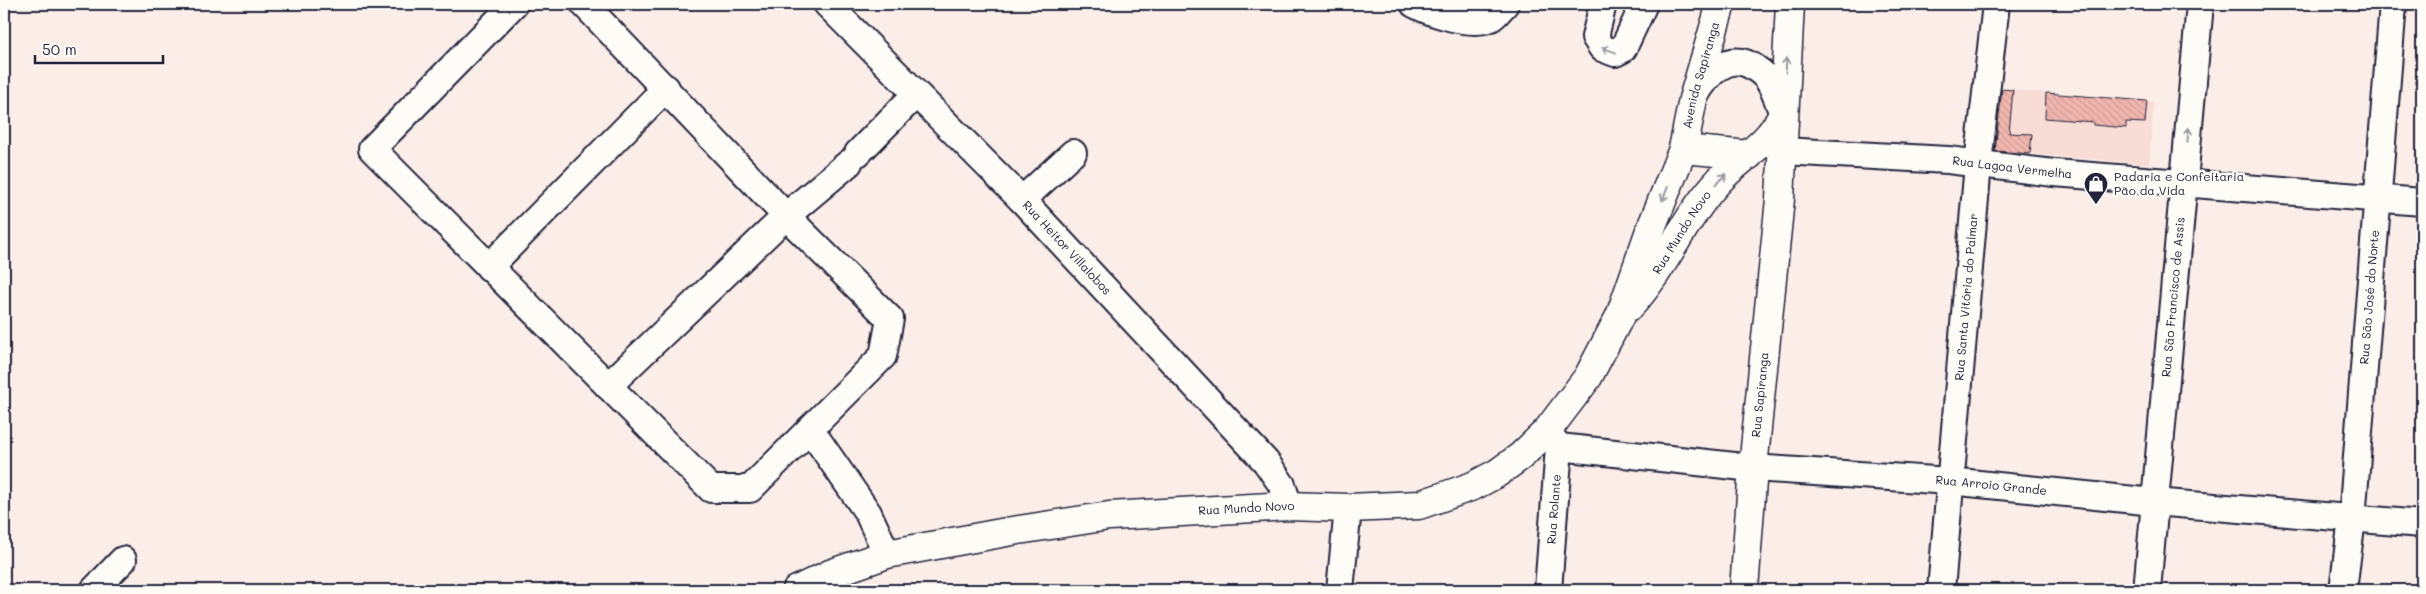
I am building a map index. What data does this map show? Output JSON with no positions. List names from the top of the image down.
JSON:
{
  "streets": {
    "main road": ["Avenida Sapiranga", "Rua Mundo Novo", "Rua Sapiranga"],
    "street": [
      "Rua Lagoa Vermelha",
      "Rua Heitor Villalobos",
      "Rua Santa Vitória do Palmar",
      "Rua São Francisco de Assis",
      "Rua São José do Norte",
      "Rua Arroio Grande",
      "Rua Rolante"
    ]
  },
  "crossings": [
    ["Avenida Sapiranga", "Rua Mundo Novo"],
    ["Avenida Sapiranga", "Rua Sapiranga"],
    ["Rua Lagoa Vermelha", "Rua Santa Vitória do Palmar"],
    ["Rua Lagoa Vermelha", "Rua São Francisco de Assis"],
    ["Rua Lagoa Vermelha", "Rua São José do Norte"],
    ["Rua Lagoa Vermelha", "Rua Sapiranga"],
    ["Rua Mundo Novo", "Rua Heitor Villalobos"],
    ["Rua Mundo Novo", "Rua Sapiranga"],
    ["Rua Mundo Novo", "Rua Arroio Grande"],
    ["Rua Mundo Novo", "Rua Rolante"],
    ["Rua Santa Vitória do Palmar", "Rua Arroio Grande"],
    ["Rua São Francisco de Assis", "Rua Arroio Grande"],
    ["Rua São José do Norte", "Rua Arroio Grande"],
    ["Rua Sapiranga", "Rua Arroio Grande"],
    ["Rua Arroio Grande", "Rua Rolante"]
  ],
  "places": {
    "shop": ["Padaria e Confeitaria Pão da Vida"]
  },
  "scale_bar": "50 m"
}
